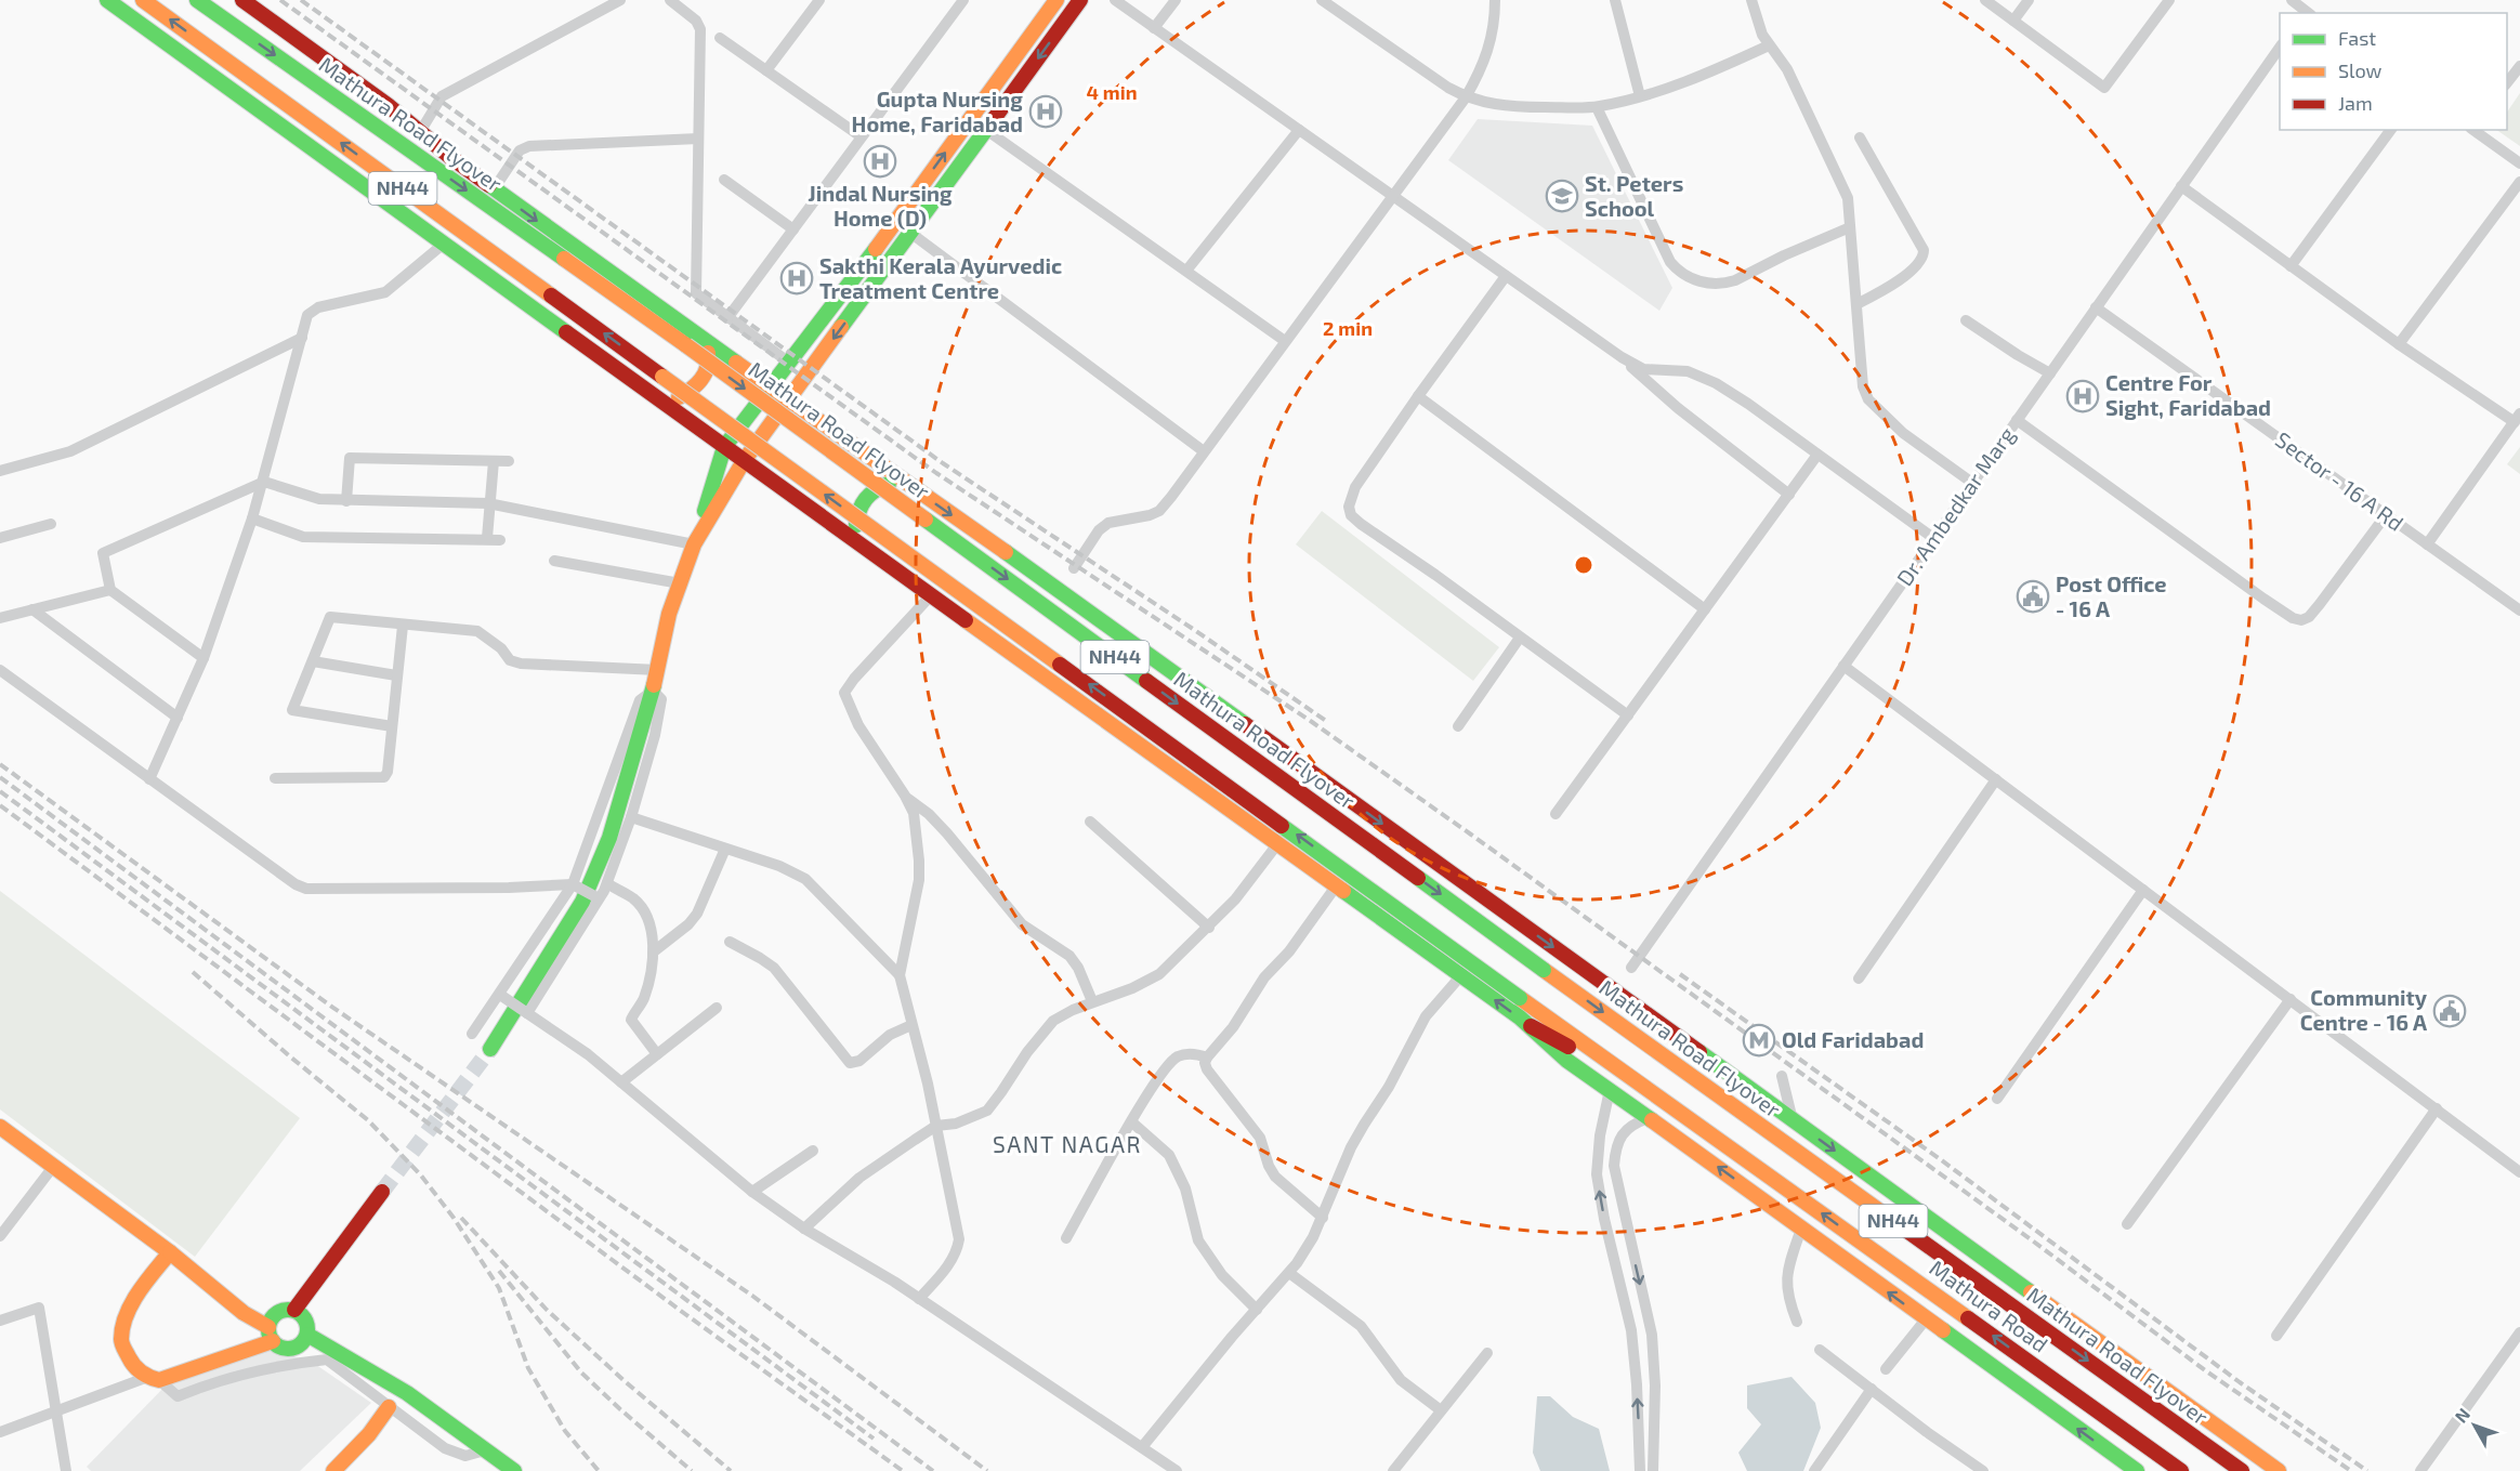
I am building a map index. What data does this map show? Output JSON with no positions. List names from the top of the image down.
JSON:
{
  "streets": {
    "main road": ["Mathura Road Flyover", "NH44", "Mathura Road"],
    "street": ["Sector - 16 A Rd", "Dr. Ambedkar Marg"]
  },
  "crossings": [
    ["NH44", "Mathura Road"],
    ["Sector - 16 A Rd", "Dr. Ambedkar Marg"]
  ],
  "districts": ["SANT NAGAR"],
  "places": {
    "hospital": [
      "Gupta Nursing Home, Faridabad",
      "Jindal Nursing Home (D)",
      "Sakthi Kerala Ayurvedic Treatment Centre",
      "Centre For Sight, Faridabad"
    ],
    "school or university": ["St. Peters School"],
    "public building": ["Post Office - 16 A", "Community Centre - 16 A"],
    "metro station": ["Old Faridabad"]
  },
  "legend": ["Fast", "Slow", "Jam"],
  "north": "top left",
  "rings": ["4 min", "2 min"]
}
